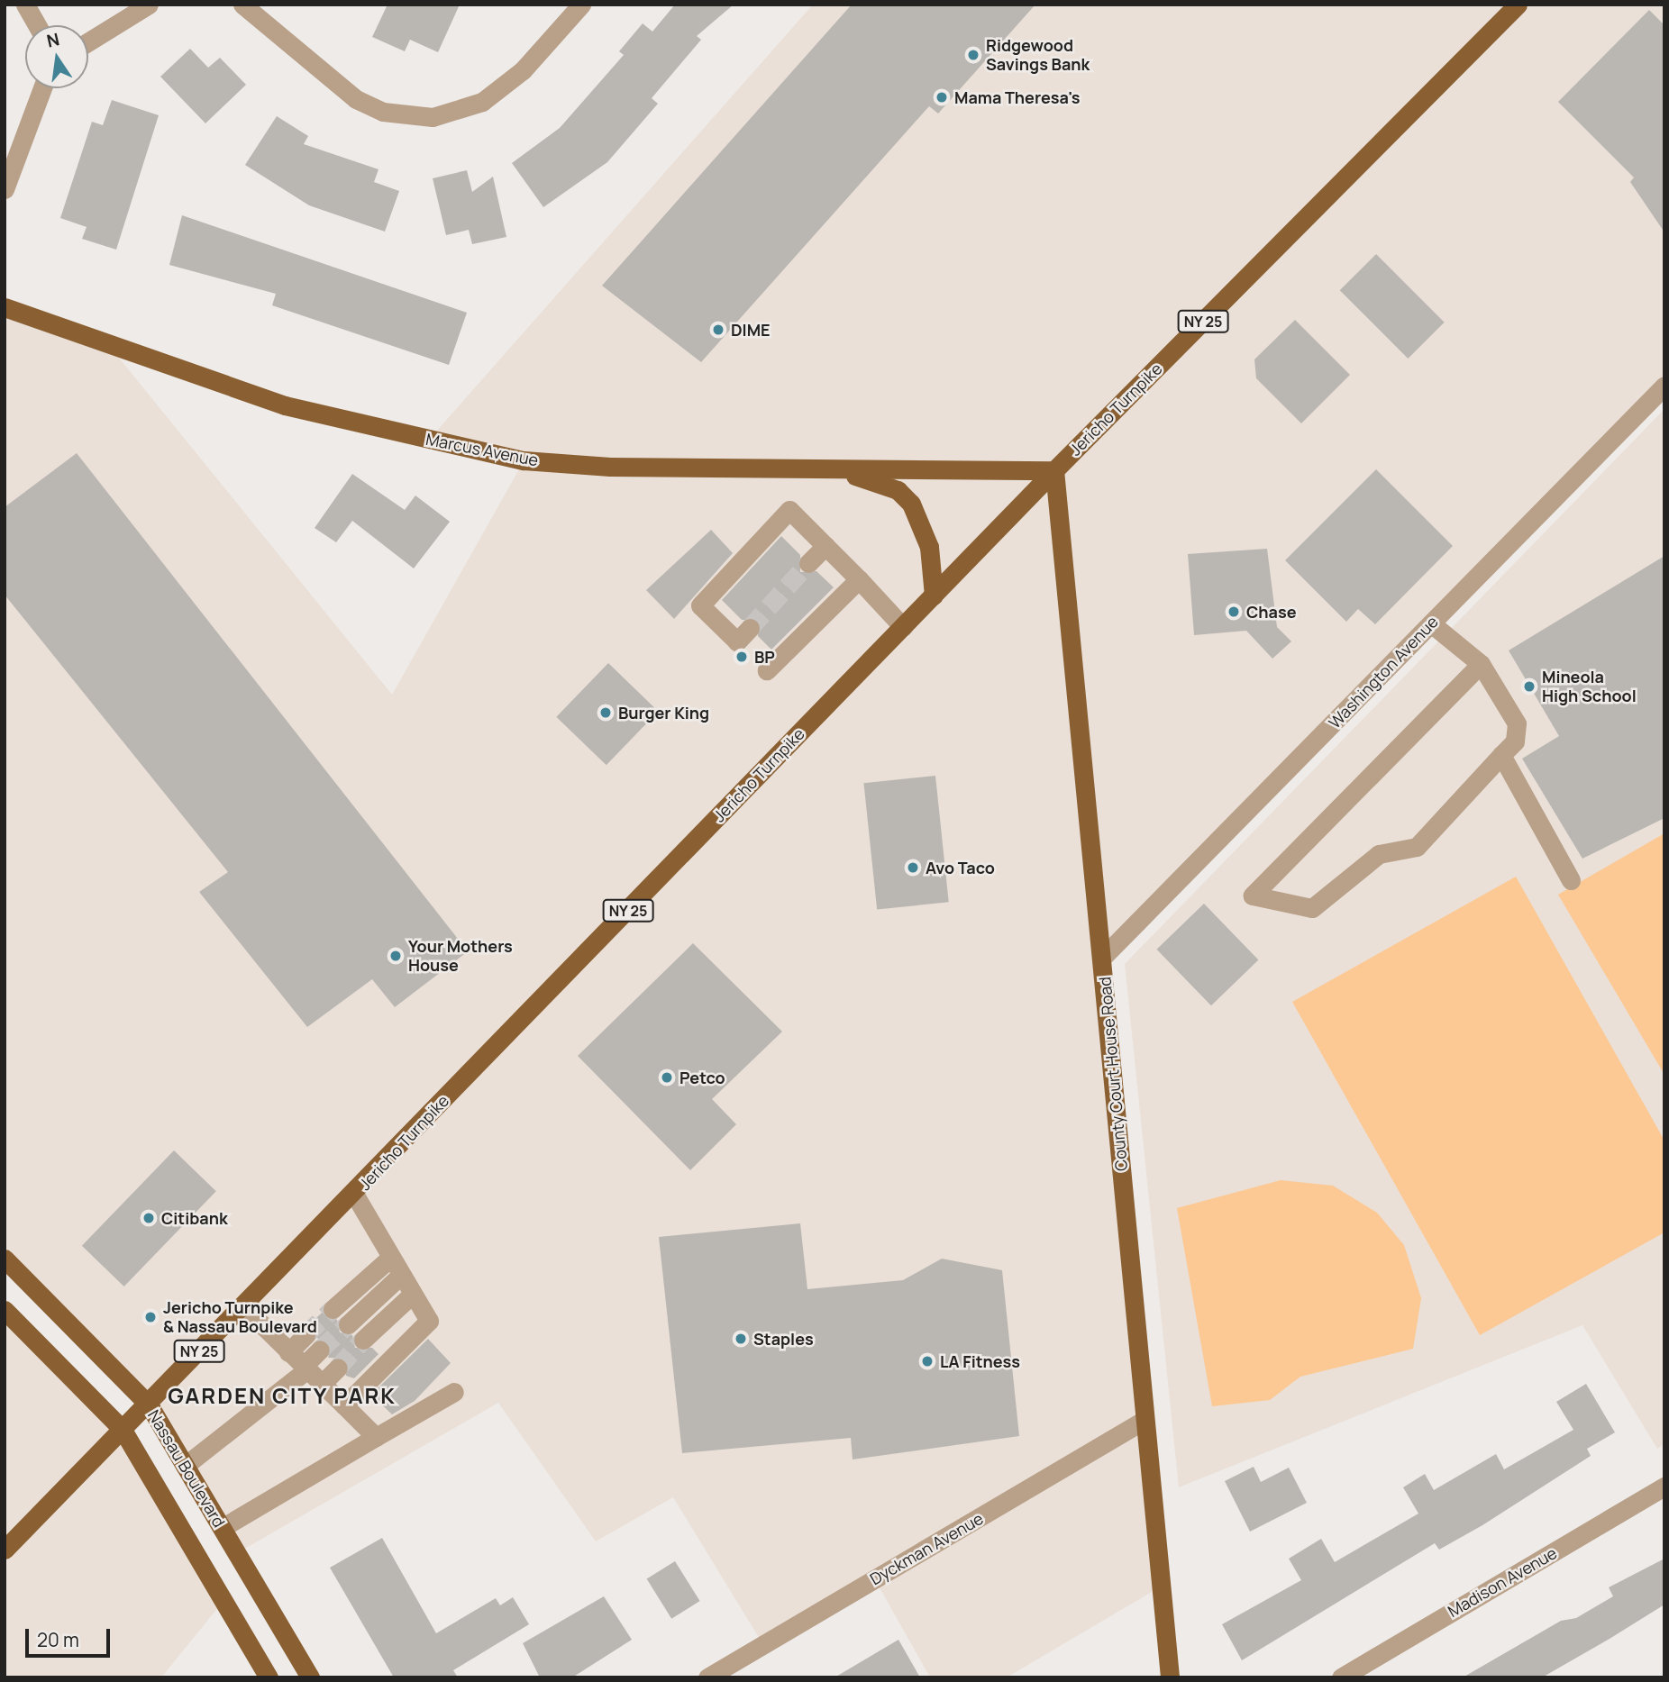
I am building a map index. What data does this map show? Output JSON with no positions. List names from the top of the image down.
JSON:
{
  "streets": {
    "main road": [
      "NY 25",
      "Jericho Turnpike",
      "Marcus Avenue",
      "County Court House Road",
      "Nassau Boulevard"
    ],
    "street": ["Washington Avenue", "Dyckman Avenue", "Madison Avenue"]
  },
  "crossings": [
    ["Jericho Turnpike", "Marcus Avenue"],
    ["Jericho Turnpike", "County Court House Road"],
    ["Jericho Turnpike", "Nassau Boulevard"],
    ["Marcus Avenue", "County Court House Road"],
    ["Washington Avenue", "County Court House Road"],
    ["County Court House Road", "Dyckman Avenue"]
  ],
  "districts": ["GARDEN CITY PARK"],
  "places": [
    "Ridgewood Savings Bank",
    "Mama Theresa's",
    "DIME",
    "Chase",
    "BP",
    "Mineola High School",
    "Burger King",
    "Avo Taco",
    "Your Mothers House",
    "Petco",
    "Citibank",
    "Jericho Turnpike & Nassau Boulevard",
    "Staples",
    "LA Fitness"
  ],
  "scale_bar": "20 m",
  "north": "top"
}
